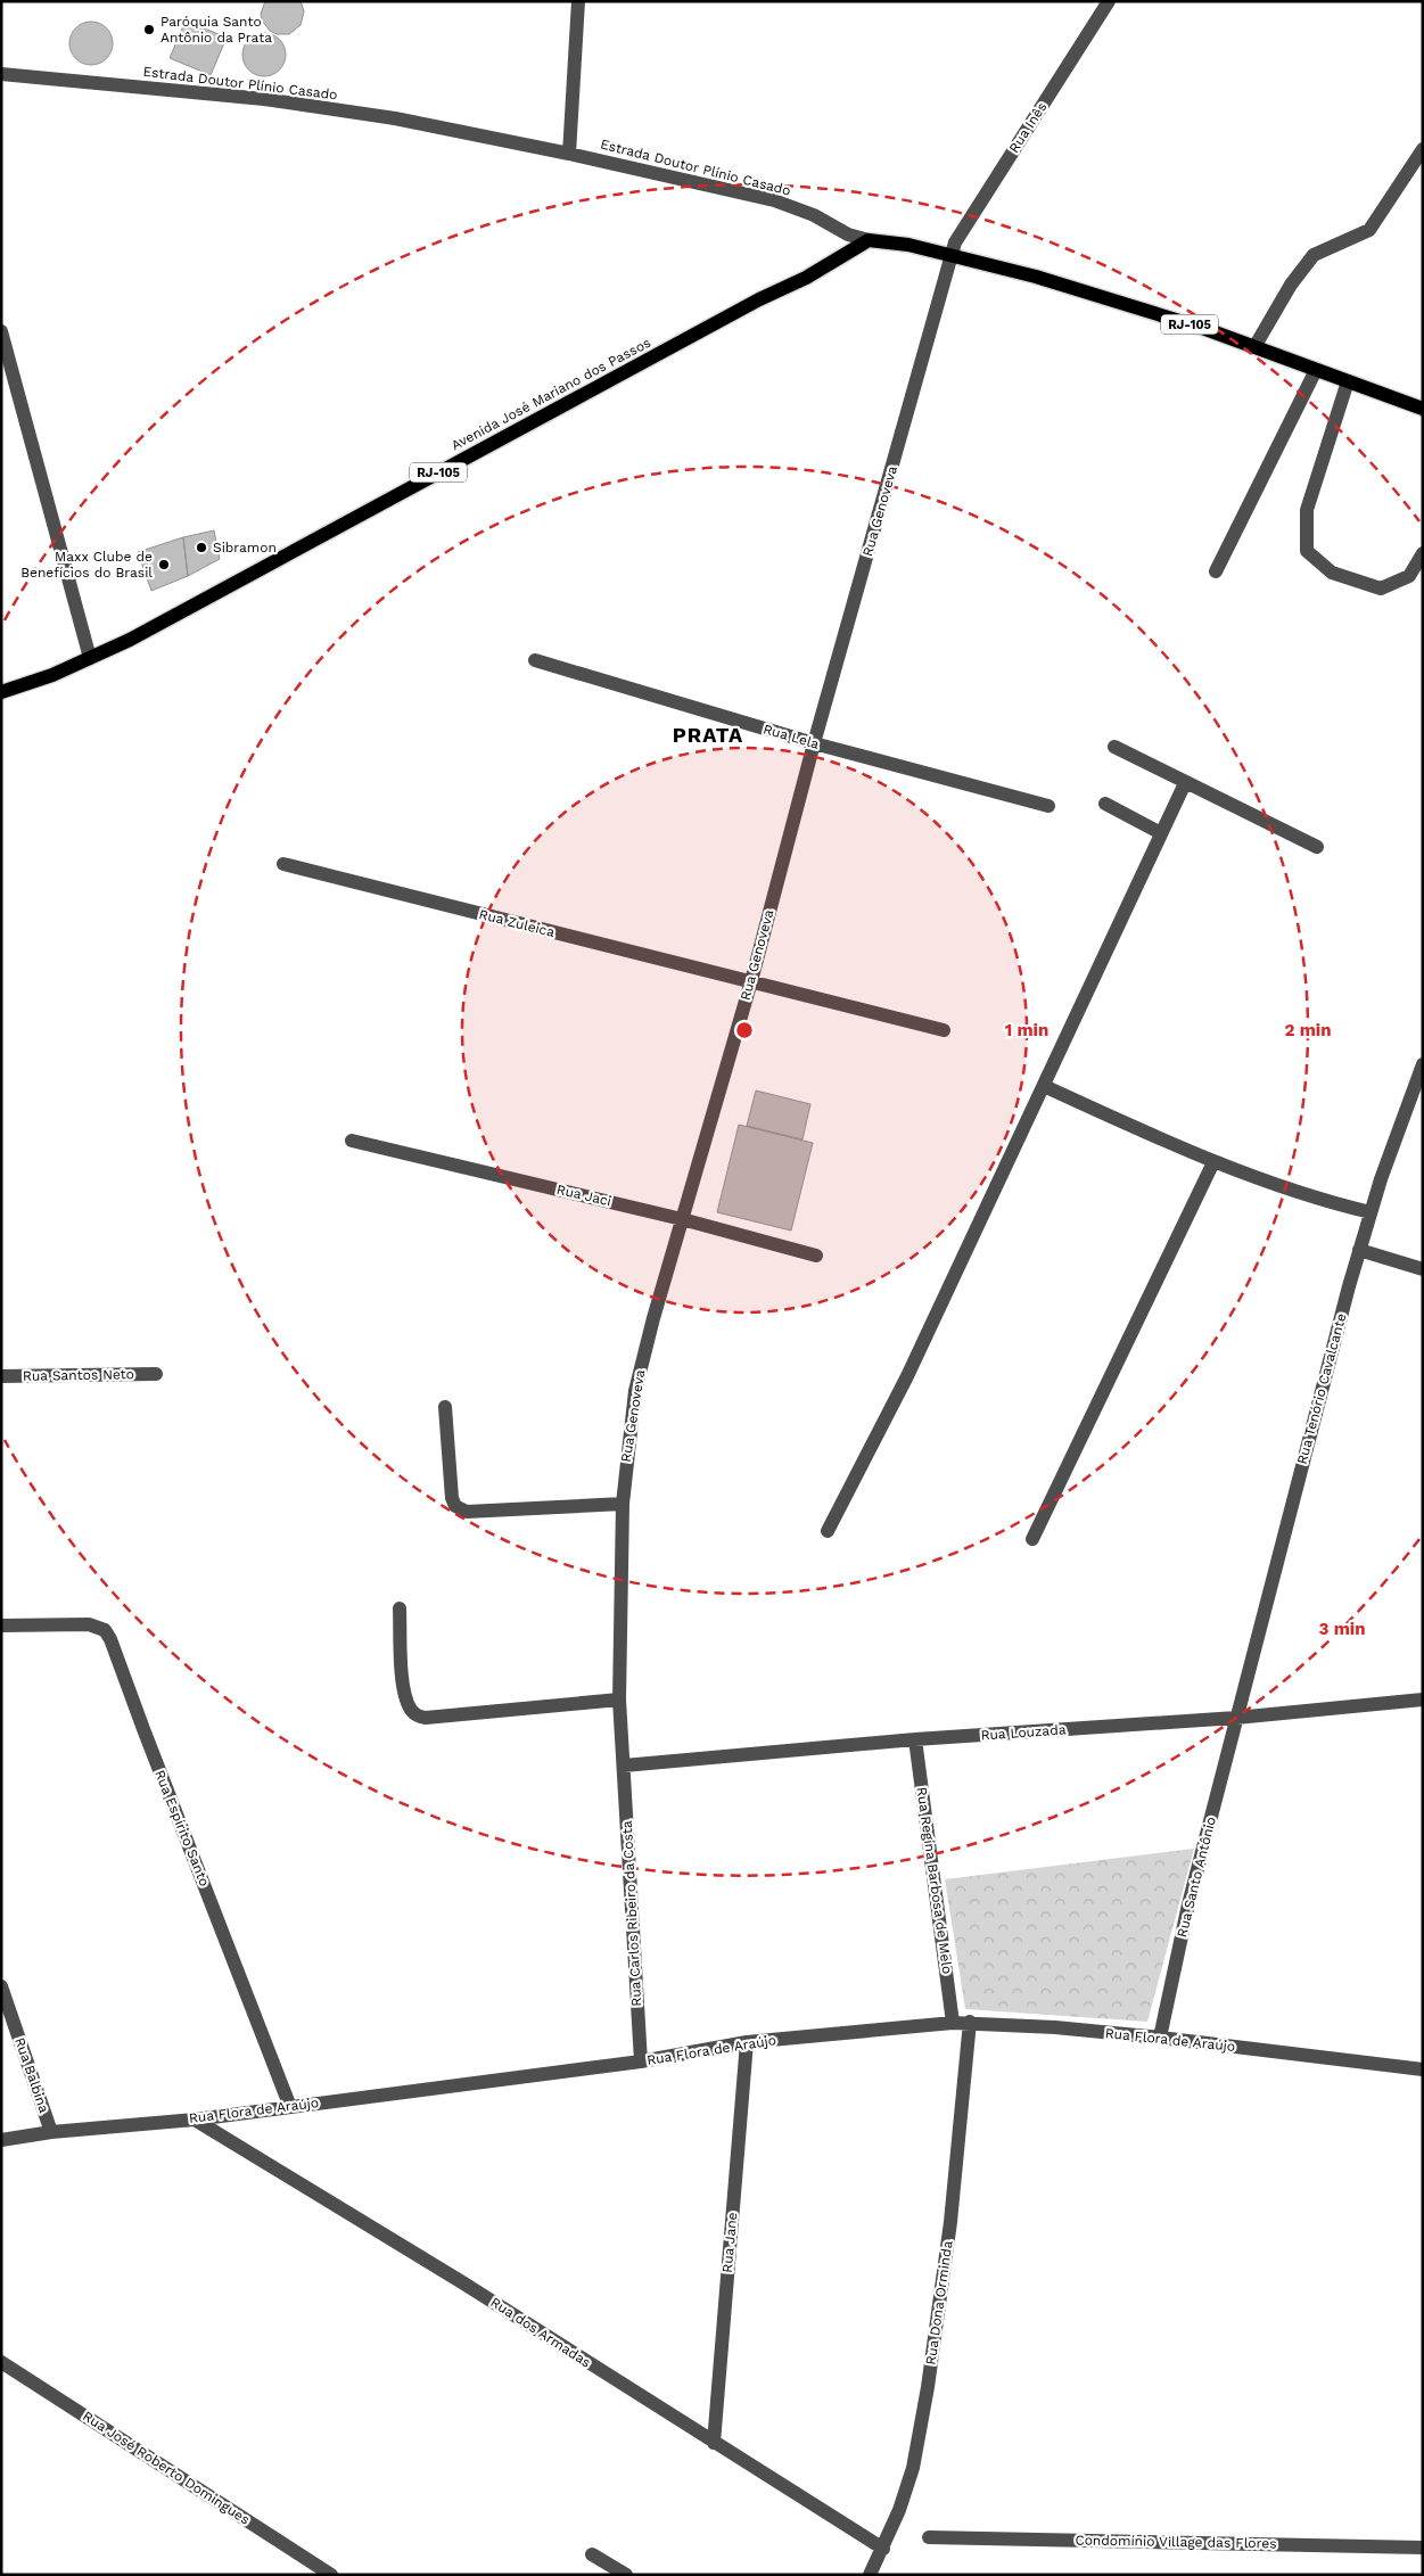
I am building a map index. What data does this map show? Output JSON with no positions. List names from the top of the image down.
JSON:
{
  "streets": {
    "main road": ["Estrada Doutor Plínio Casado", "RJ-105", "Avenida José Mariano dos Passos"],
    "street": [
      "Rua Inês",
      "Rua Genoveva",
      "Rua Lela",
      "Rua Zuleica",
      "Rua Jaci",
      "Rua Santos Neto",
      "Rua Tenório Cavalcante",
      "Rua Louzada",
      "Rua Espírito Santo",
      "Rua Santo Antônio",
      "Rua Regina Barbosa de Melo",
      "Rua Carlos Ribeiro da Costa",
      "Rua Flora de Araújo",
      "Rua Balbina",
      "Rua Jane",
      "Rua Dona Orminda",
      "Rua dos Armadas",
      "Rua José Roberto Domingues",
      "Condomínio Village das Flores"
    ]
  },
  "crossings": [
    ["Estrada Doutor Plínio Casado", "Rua Inês"],
    ["Estrada Doutor Plínio Casado", "Avenida José Mariano dos Passos"],
    ["Estrada Doutor Plínio Casado", "Rua Genoveva"],
    ["Rua Inês", "Rua Genoveva"],
    ["Rua Genoveva", "Rua Lela"],
    ["Rua Genoveva", "Rua Zuleica"],
    ["Rua Genoveva", "Rua Jaci"],
    ["Rua Genoveva", "Rua Louzada"],
    ["Rua Genoveva", "Rua Carlos Ribeiro da Costa"],
    ["Rua Tenório Cavalcante", "Rua Louzada"],
    ["Rua Tenório Cavalcante", "Rua Santo Antônio"],
    ["Rua Louzada", "Rua Santo Antônio"],
    ["Rua Louzada", "Rua Regina Barbosa de Melo"],
    ["Rua Louzada", "Rua Carlos Ribeiro da Costa"],
    ["Rua Espírito Santo", "Rua Flora de Araújo"],
    ["Rua Santo Antônio", "Rua Flora de Araújo"],
    ["Rua Regina Barbosa de Melo", "Rua Flora de Araújo"],
    ["Rua Carlos Ribeiro da Costa", "Rua Flora de Araújo"],
    ["Rua Flora de Araújo", "Rua Balbina"],
    ["Rua Flora de Araújo", "Rua Jane"],
    ["Rua Flora de Araújo", "Rua Dona Orminda"],
    ["Rua Flora de Araújo", "Rua dos Armadas"],
    ["Rua Jane", "Rua dos Armadas"],
    ["Rua Dona Orminda", "Rua dos Armadas"]
  ],
  "districts": ["PRATA"],
  "places": ["Paróquia Santo Antônio da Prata", "Sibramon", "Maxx Clube de Benefícios do Brasil"],
  "rings": ["1 min", "2 min", "3 min"]
}
